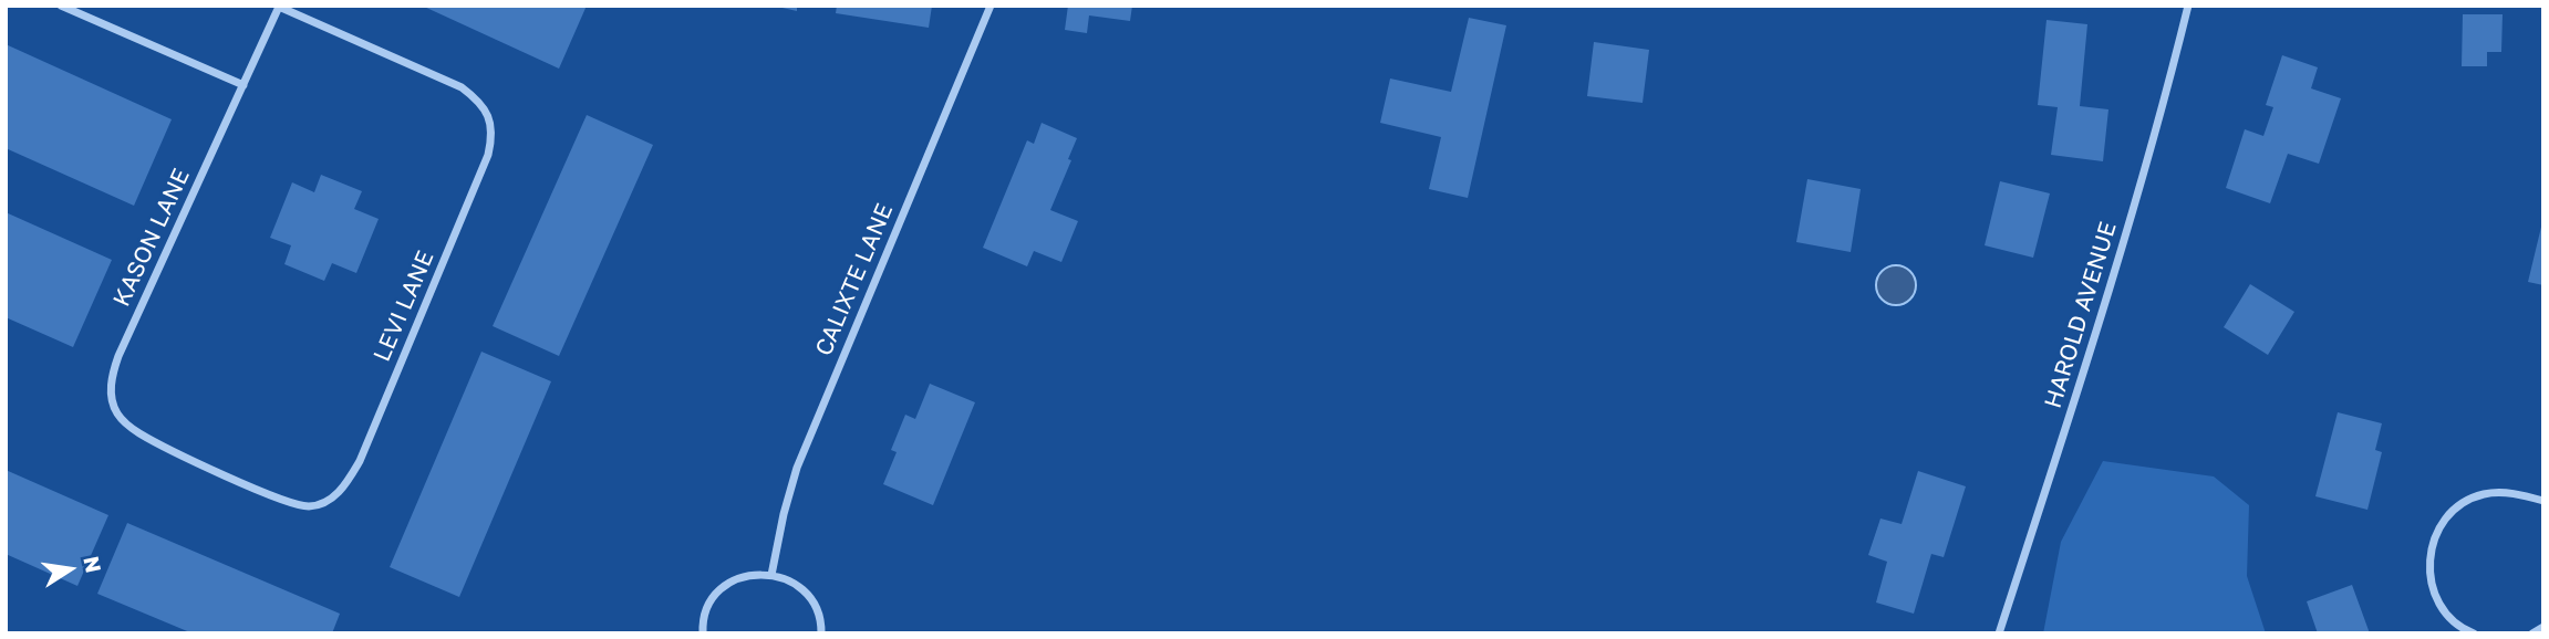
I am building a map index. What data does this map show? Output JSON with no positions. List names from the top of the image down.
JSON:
{
  "streets": {
    "street": [
      "KASON LANE",
      "CALIXTE LANE",
      "LEVI LANE",
      "HAROLD AVENUE"
    ]
  },
  "crossings": [
    ["KASON LANE", "LEVI LANE"]
  ],
  "north": "right"
}
